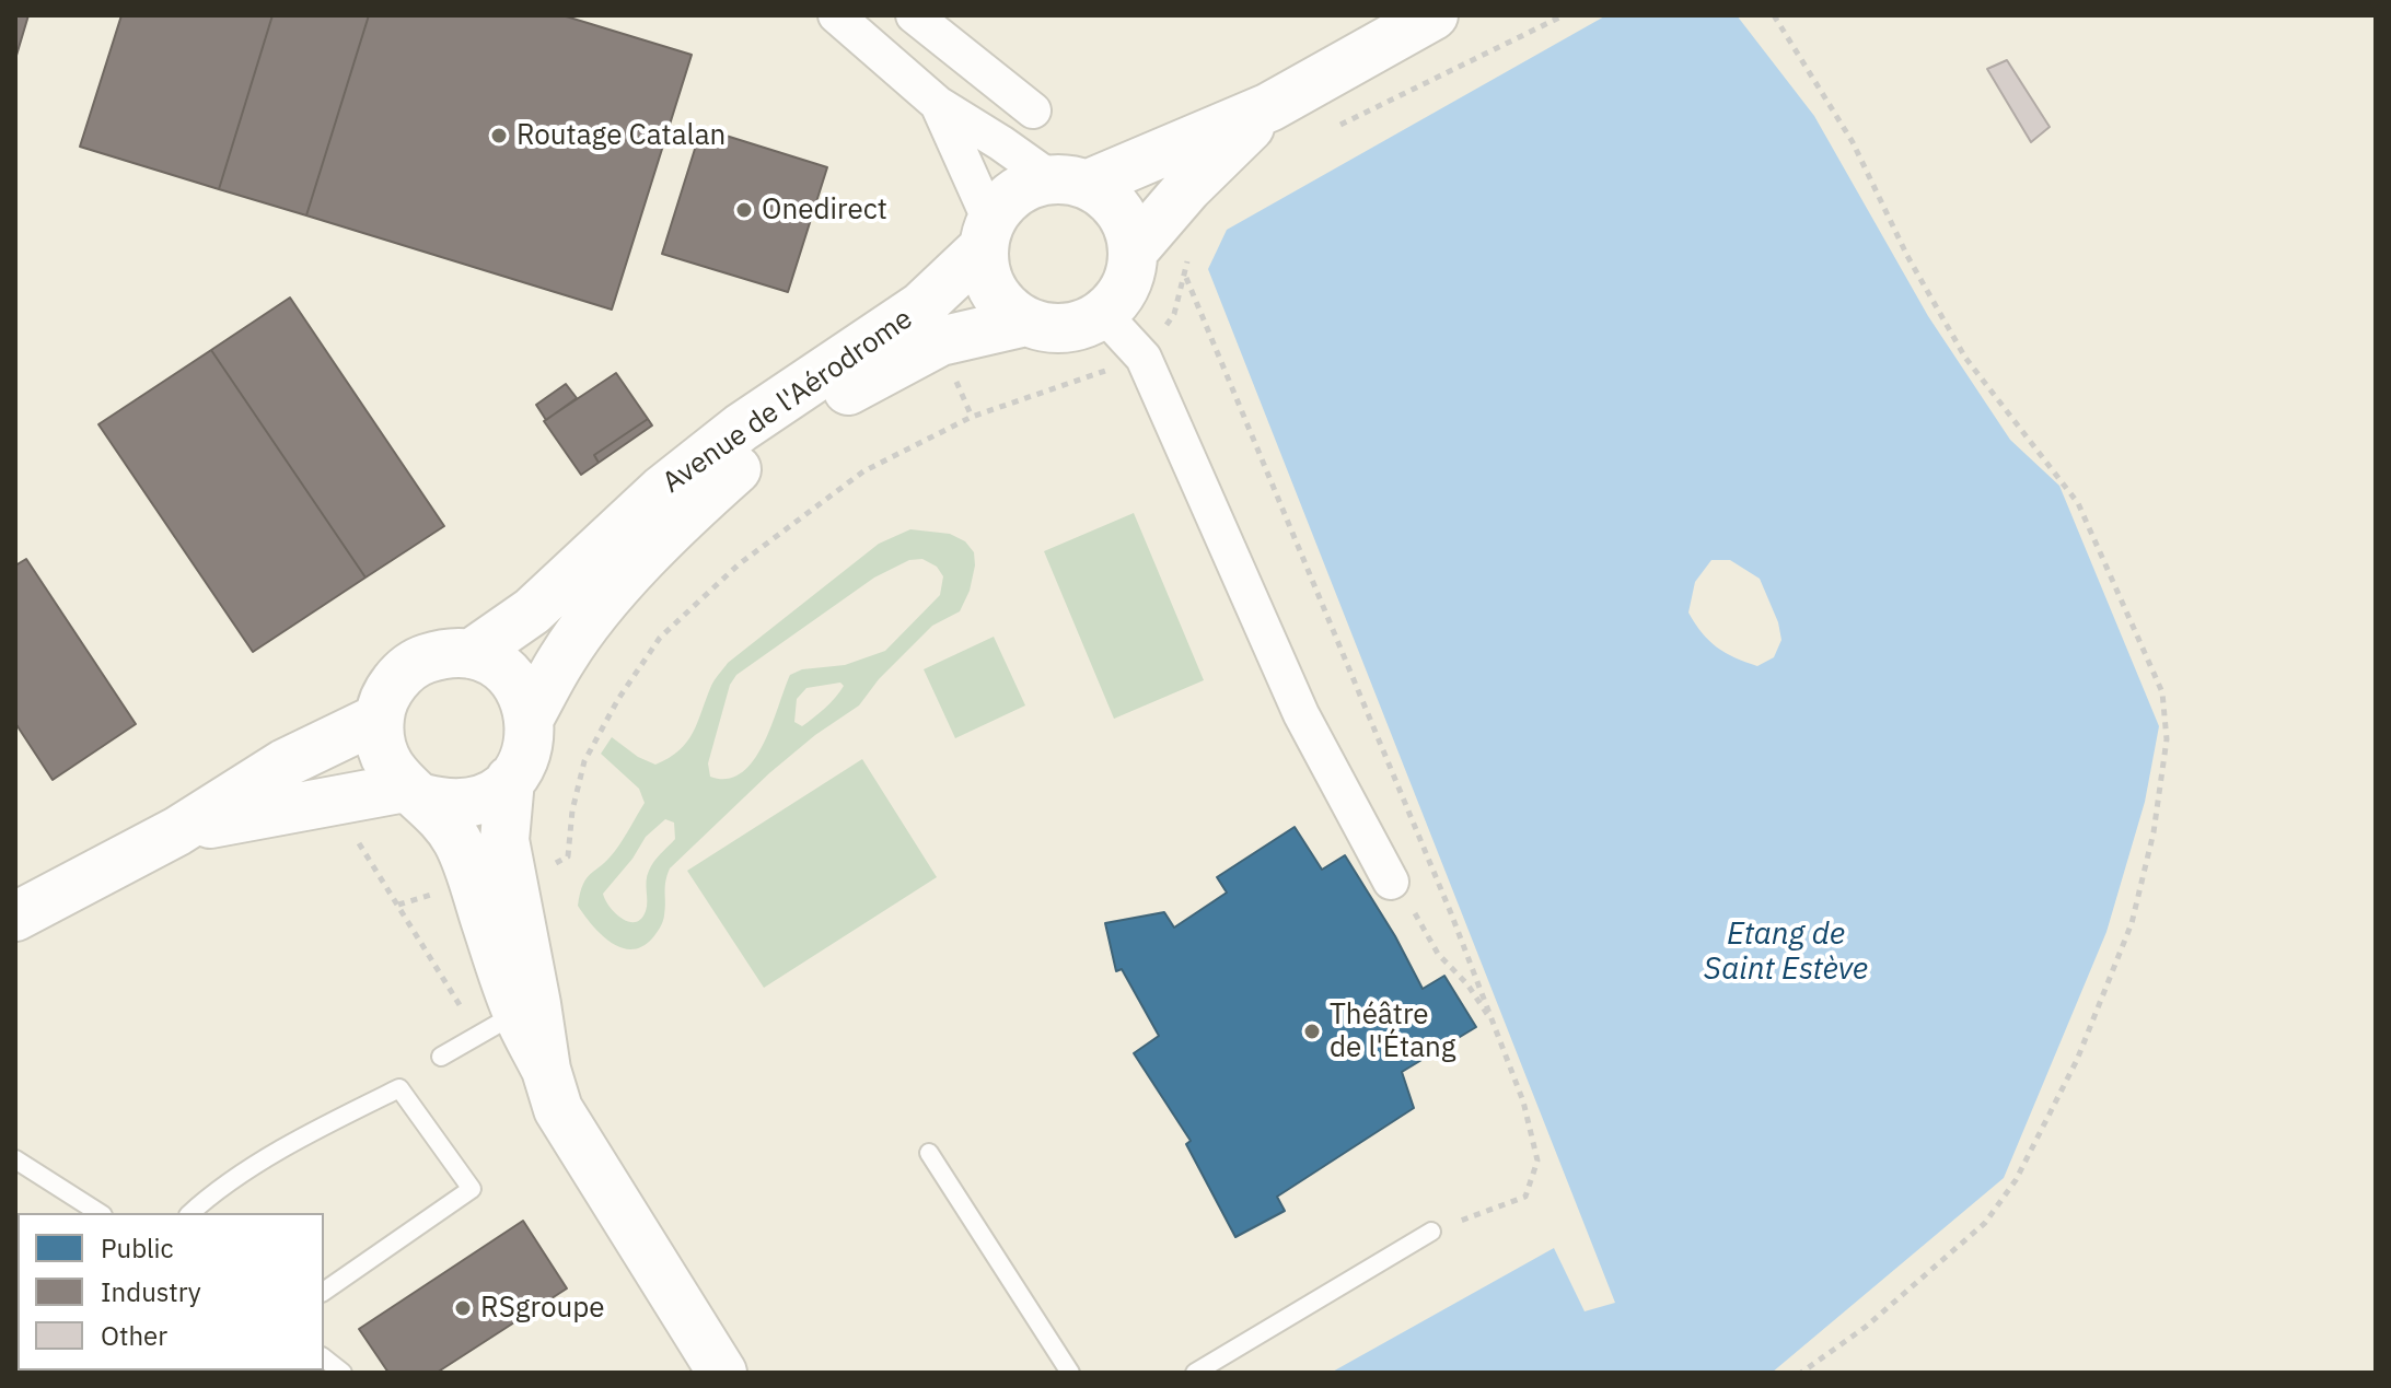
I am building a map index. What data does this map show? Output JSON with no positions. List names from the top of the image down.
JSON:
{
  "streets": {
    "street": ["Avenue de l'Aérodrome"]
  },
  "water": ["Etang de Saint Estève"],
  "places": [
    "Routage Catalan",
    "Onedirect",
    "Théâtre de l'Étang",
    "RSgroupe"
  ],
  "legend": ["Public", "Industry", "Other"]
}
